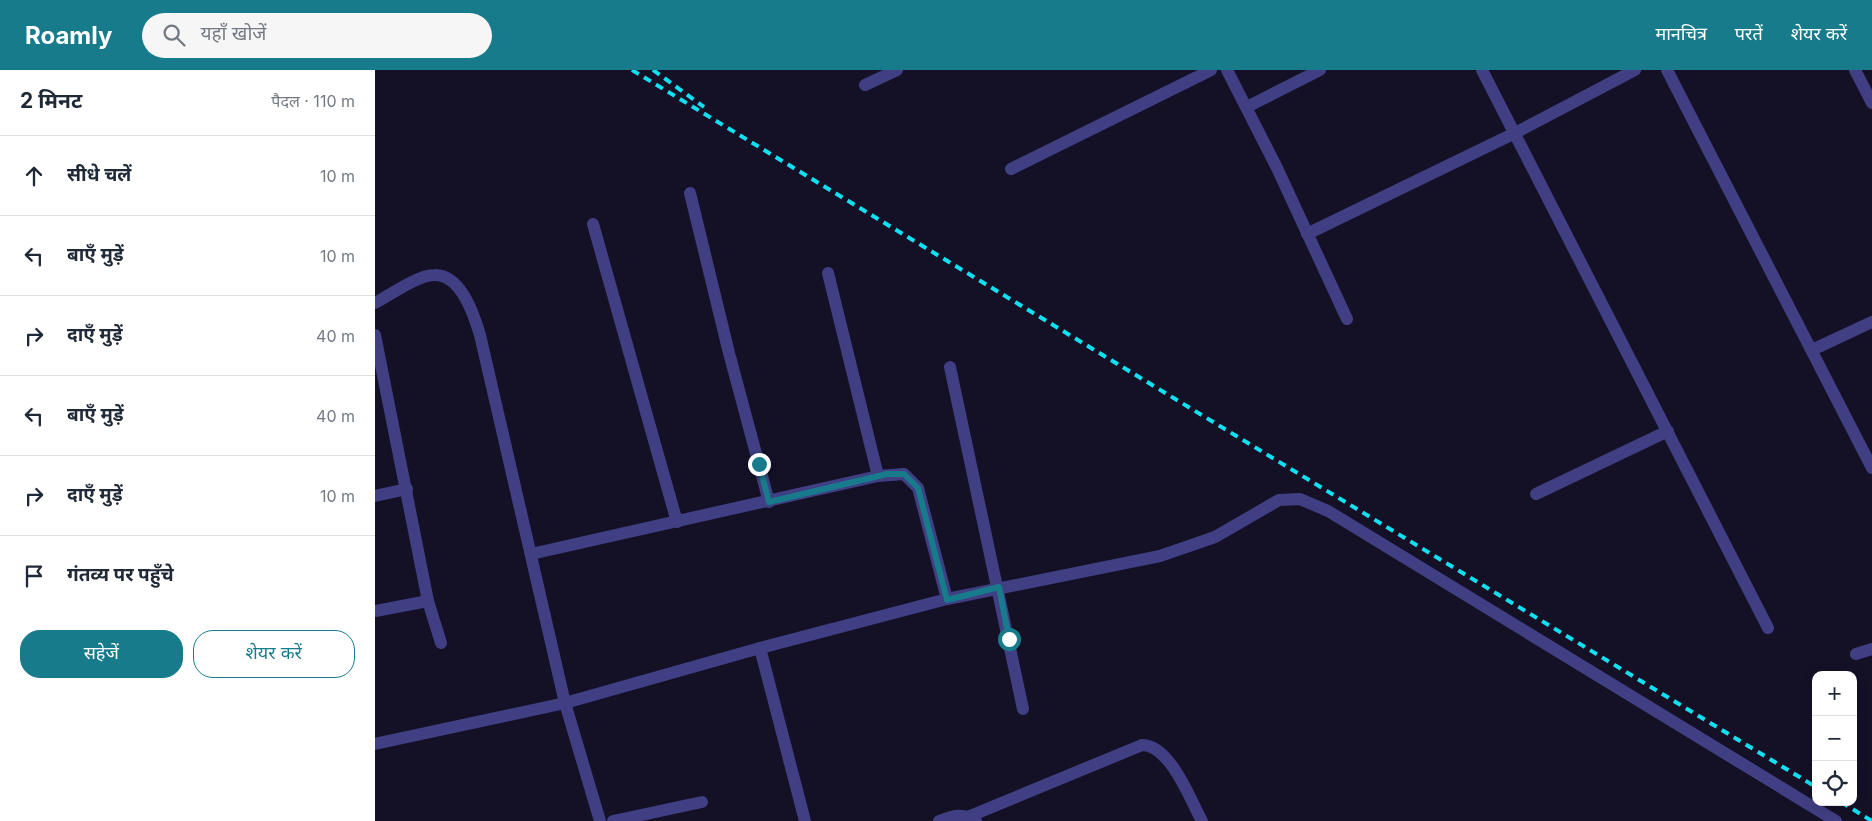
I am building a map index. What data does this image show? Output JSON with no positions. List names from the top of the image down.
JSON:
{
  "page": {
    "header": "Roamly",
    "search": "यहाँ खोजें",
    "nav": ["मानचित्र", "परतें", "शेयर करें"],
    "heading": ["2 मिनट", "पैदल · 110 m"],
    "list": [
      ["सीधे चलें", "10 m"],
      ["बाएँ मुड़ें", "10 m"],
      ["दाएँ मुड़ें", "40 m"],
      ["बाएँ मुड़ें", "40 m"],
      ["दाएँ मुड़ें", "10 m"],
      "गंतव्य पर पहुँचे"
    ],
    "buttons": ["सहेजें", "शेयर करें"],
    "map_buttons": ["+", "−"]
  }
}
